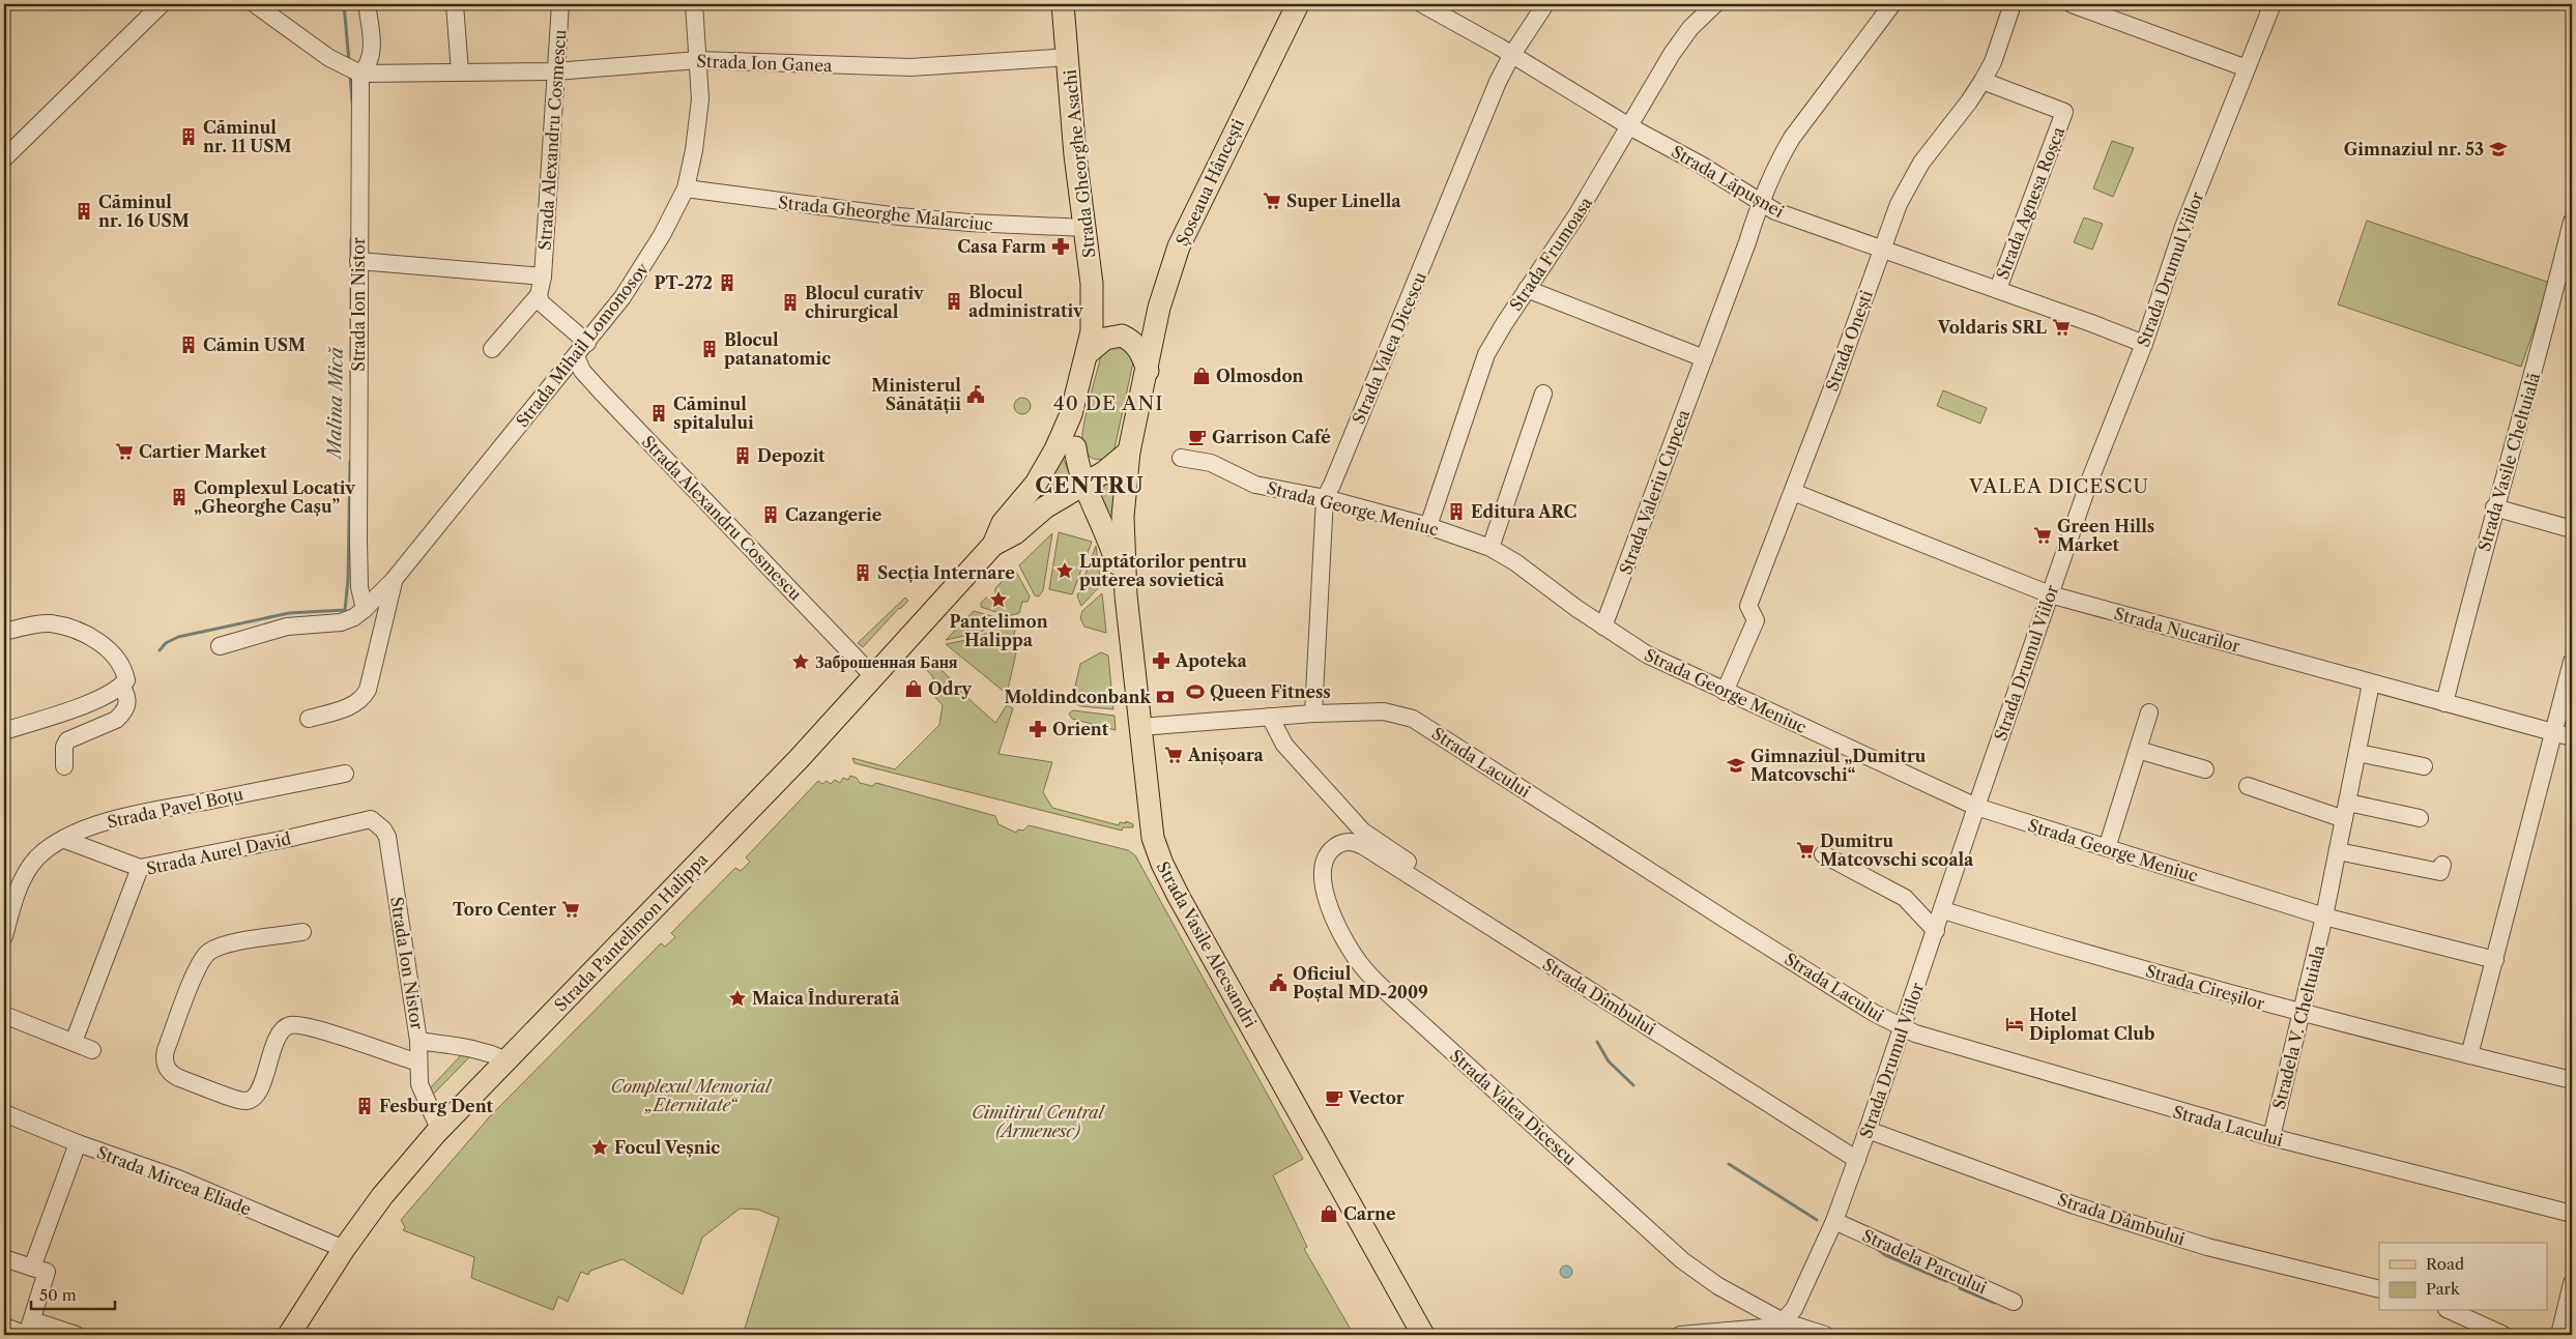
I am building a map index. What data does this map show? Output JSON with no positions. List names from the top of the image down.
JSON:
{
  "streets": {
    "main road": [
      "Strada Gheorghe Asachi",
      "Șoseaua Hâncești",
      "Strada Pantelimon Halippa",
      "Strada Vasile Alecsandri"
    ],
    "street": [
      "Strada Ion Ganea",
      "Strada Alexandru Cosmescu",
      "Strada Lăpușnei",
      "Strada Agnesa Roșca",
      "Strada Gheorghe Malarciuc",
      "Strada Frumoasa",
      "Strada Drumul Viilor",
      "Strada Ion Nistor",
      "Strada Onești",
      "Strada Mihail Lomonosov",
      "Strada Valea Dicescu",
      "Strada Vasile Cheltuială",
      "Strada Valeriu Cupcea",
      "Strada George Meniuc",
      "Strada Nucarilor",
      "Strada Lacului",
      "Strada Pavel Boțu",
      "Strada Aurel David",
      "Strada Cireșilor",
      "Strada Dîmbului",
      "Stradela V. Cheltuiala",
      "Strada Mircea Eliade",
      "Strada Dâmbului",
      "Stradela Parcului"
    ]
  },
  "crossings": [
    ["Strada Ion Ganea", "Strada Alexandru Cosmescu"],
    ["Strada Ion Ganea", "Strada Gheorghe Asachi"],
    ["Strada Ion Ganea", "Strada Ion Nistor"],
    ["Strada Ion Ganea", "Strada Mihail Lomonosov"],
    ["Strada Alexandru Cosmescu", "Strada Mihail Lomonosov"],
    ["Strada Alexandru Cosmescu", "Strada Pantelimon Halippa"],
    ["Strada Gheorghe Asachi", "Strada Gheorghe Malarciuc"],
    ["Strada Gheorghe Asachi", "Strada Pantelimon Halippa"],
    ["Strada Lăpușnei", "Strada Agnesa Roșca"],
    ["Strada Lăpușnei", "Strada Frumoasa"],
    ["Strada Lăpușnei", "Strada Drumul Viilor"],
    ["Strada Lăpușnei", "Strada Onești"],
    ["Strada Lăpușnei", "Strada Valea Dicescu"],
    ["Strada Lăpușnei", "Strada Valeriu Cupcea"],
    ["Șoseaua Hâncești", "Strada Pantelimon Halippa"],
    ["Șoseaua Hâncești", "Strada Vasile Alecsandri"],
    ["Strada Agnesa Roșca", "Strada Onești"],
    ["Strada Gheorghe Malarciuc", "Strada Mihail Lomonosov"],
    ["Strada Frumoasa", "Strada George Meniuc"],
    ["Strada Drumul Viilor", "Strada Valea Dicescu"],
    ["Strada Drumul Viilor", "Strada George Meniuc"],
    ["Strada Drumul Viilor", "Strada Nucarilor"],
    ["Strada Drumul Viilor", "Strada Lacului"],
    ["Strada Drumul Viilor", "Strada Cireșilor"],
    ["Strada Drumul Viilor", "Strada Dîmbului"],
    ["Strada Drumul Viilor", "Strada Dâmbului"],
    ["Strada Drumul Viilor", "Stradela Parcului"],
    ["Strada Ion Nistor", "Strada Mihail Lomonosov"],
    ["Strada Ion Nistor", "Strada Aurel David"],
    ["Strada Ion Nistor", "Strada Pantelimon Halippa"],
    ["Strada Onești", "Strada George Meniuc"],
    ["Strada Onești", "Strada Nucarilor"],
    ["Strada Valea Dicescu", "Strada George Meniuc"],
    ["Strada Valea Dicescu", "Strada Lacului"],
    ["Strada Valea Dicescu", "Strada Dîmbului"],
    ["Strada Vasile Cheltuială", "Strada Nucarilor"],
    ["Strada Valeriu Cupcea", "Strada George Meniuc"],
    ["Strada George Meniuc", "Stradela V. Cheltuiala"],
    ["Strada Lacului", "Strada Vasile Alecsandri"],
    ["Strada Lacului", "Stradela V. Cheltuiala"],
    ["Strada Pantelimon Halippa", "Strada Vasile Alecsandri"],
    ["Strada Pantelimon Halippa", "Strada Mircea Eliade"],
    ["Strada Cireșilor", "Stradela V. Cheltuiala"]
  ],
  "districts": ["40 DE ANI", "CENTRU", "VALEA DICESCU"],
  "water": ["Malina Mică"],
  "parks": ["Complexul Memorial „Eternitate“", "Cimitirul Central (Armenesc)"],
  "places": {
    "building": [
      "Căminul nr. 11 USM",
      "Căminul nr. 16 USM",
      "PT-272",
      "Blocul administrativ",
      "Blocul curativ chirurgical",
      "Cămin USM",
      "Blocul patanatomic",
      "Căminul spitalului",
      "Depozit",
      "Complexul Locativ „Gheorghe Cașu”",
      "Editura ARC",
      "Cazangerie",
      "Secția Internare",
      "Fesburg Dent"
    ],
    "school or university": ["Gimnaziul nr. 53", "Gimnaziul „Dumitru Matcovschi“"],
    "supermarket": [
      "Super Linella",
      "Voldaris SRL",
      "Cartier Market",
      "Green Hills Market",
      "Anișoara",
      "Dumitru Matcovschi scoala",
      "Toro Center"
    ],
    "pharmacy": ["Casa Farm", "Apoteka", "Orient"],
    "shop": ["Olmosdon", "Odry", "Carne"],
    "public building": ["Ministerul Sănătății", "Oficiul Poștal MD-2009"],
    "cafe": ["Garrison Café", "Vector"],
    "place": [
      "Luptătorilor pentru puterea sovietică",
      "Pantelimon Halippa",
      "Заброшенная Баня",
      "Maica Îndurerată",
      "Focul Veșnic"
    ],
    "sports": ["Queen Fitness"],
    "bank": ["Moldindconbank"],
    "hotel": ["Hotel Diplomat Club"]
  },
  "legend": ["Road", "Park"],
  "scale_bar": "50 m"
}
